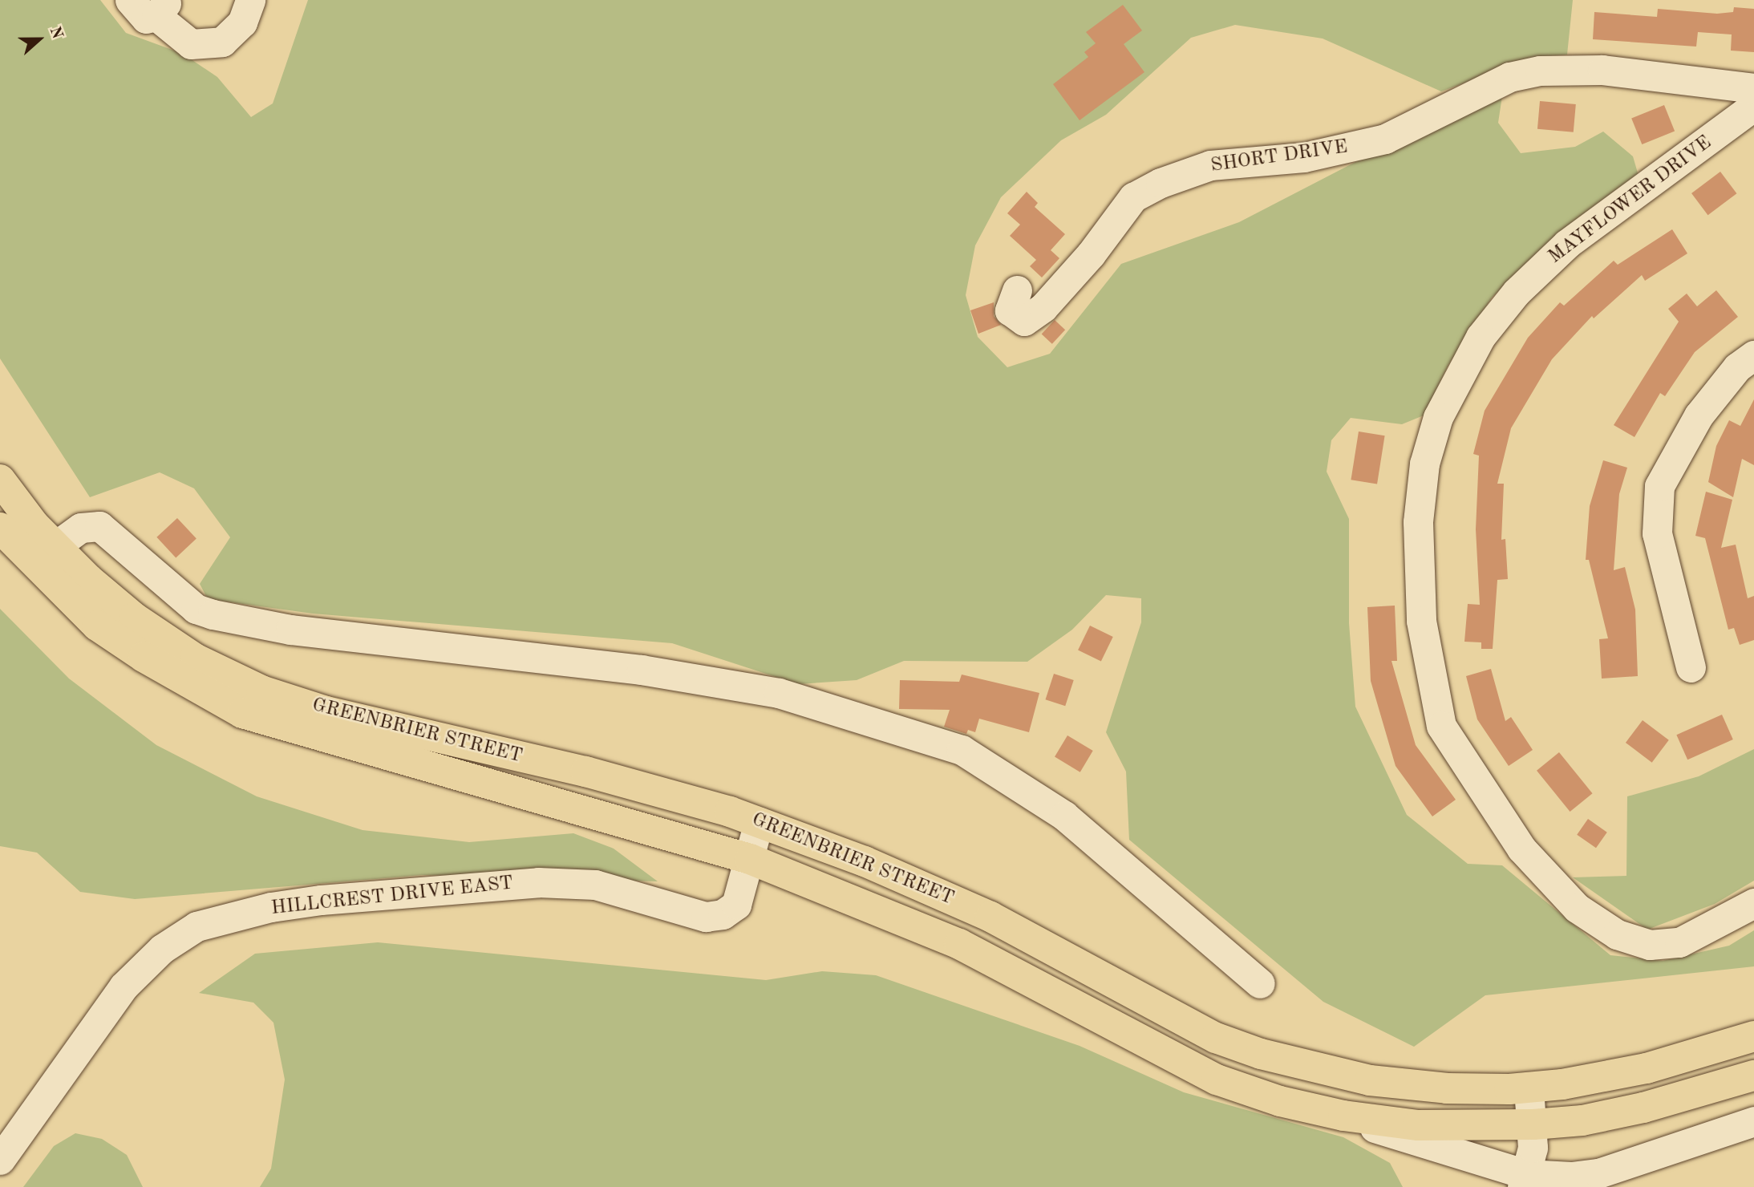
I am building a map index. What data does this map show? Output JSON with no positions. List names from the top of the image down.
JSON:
{
  "streets": {
    "main road": ["GREENBRIER STREET"],
    "street": ["SHORT DRIVE", "MAYFLOWER DRIVE", "HILLCREST DRIVE EAST"]
  },
  "crossings": [
    ["GREENBRIER STREET", "HILLCREST DRIVE EAST"]
  ],
  "north": "right"
}
